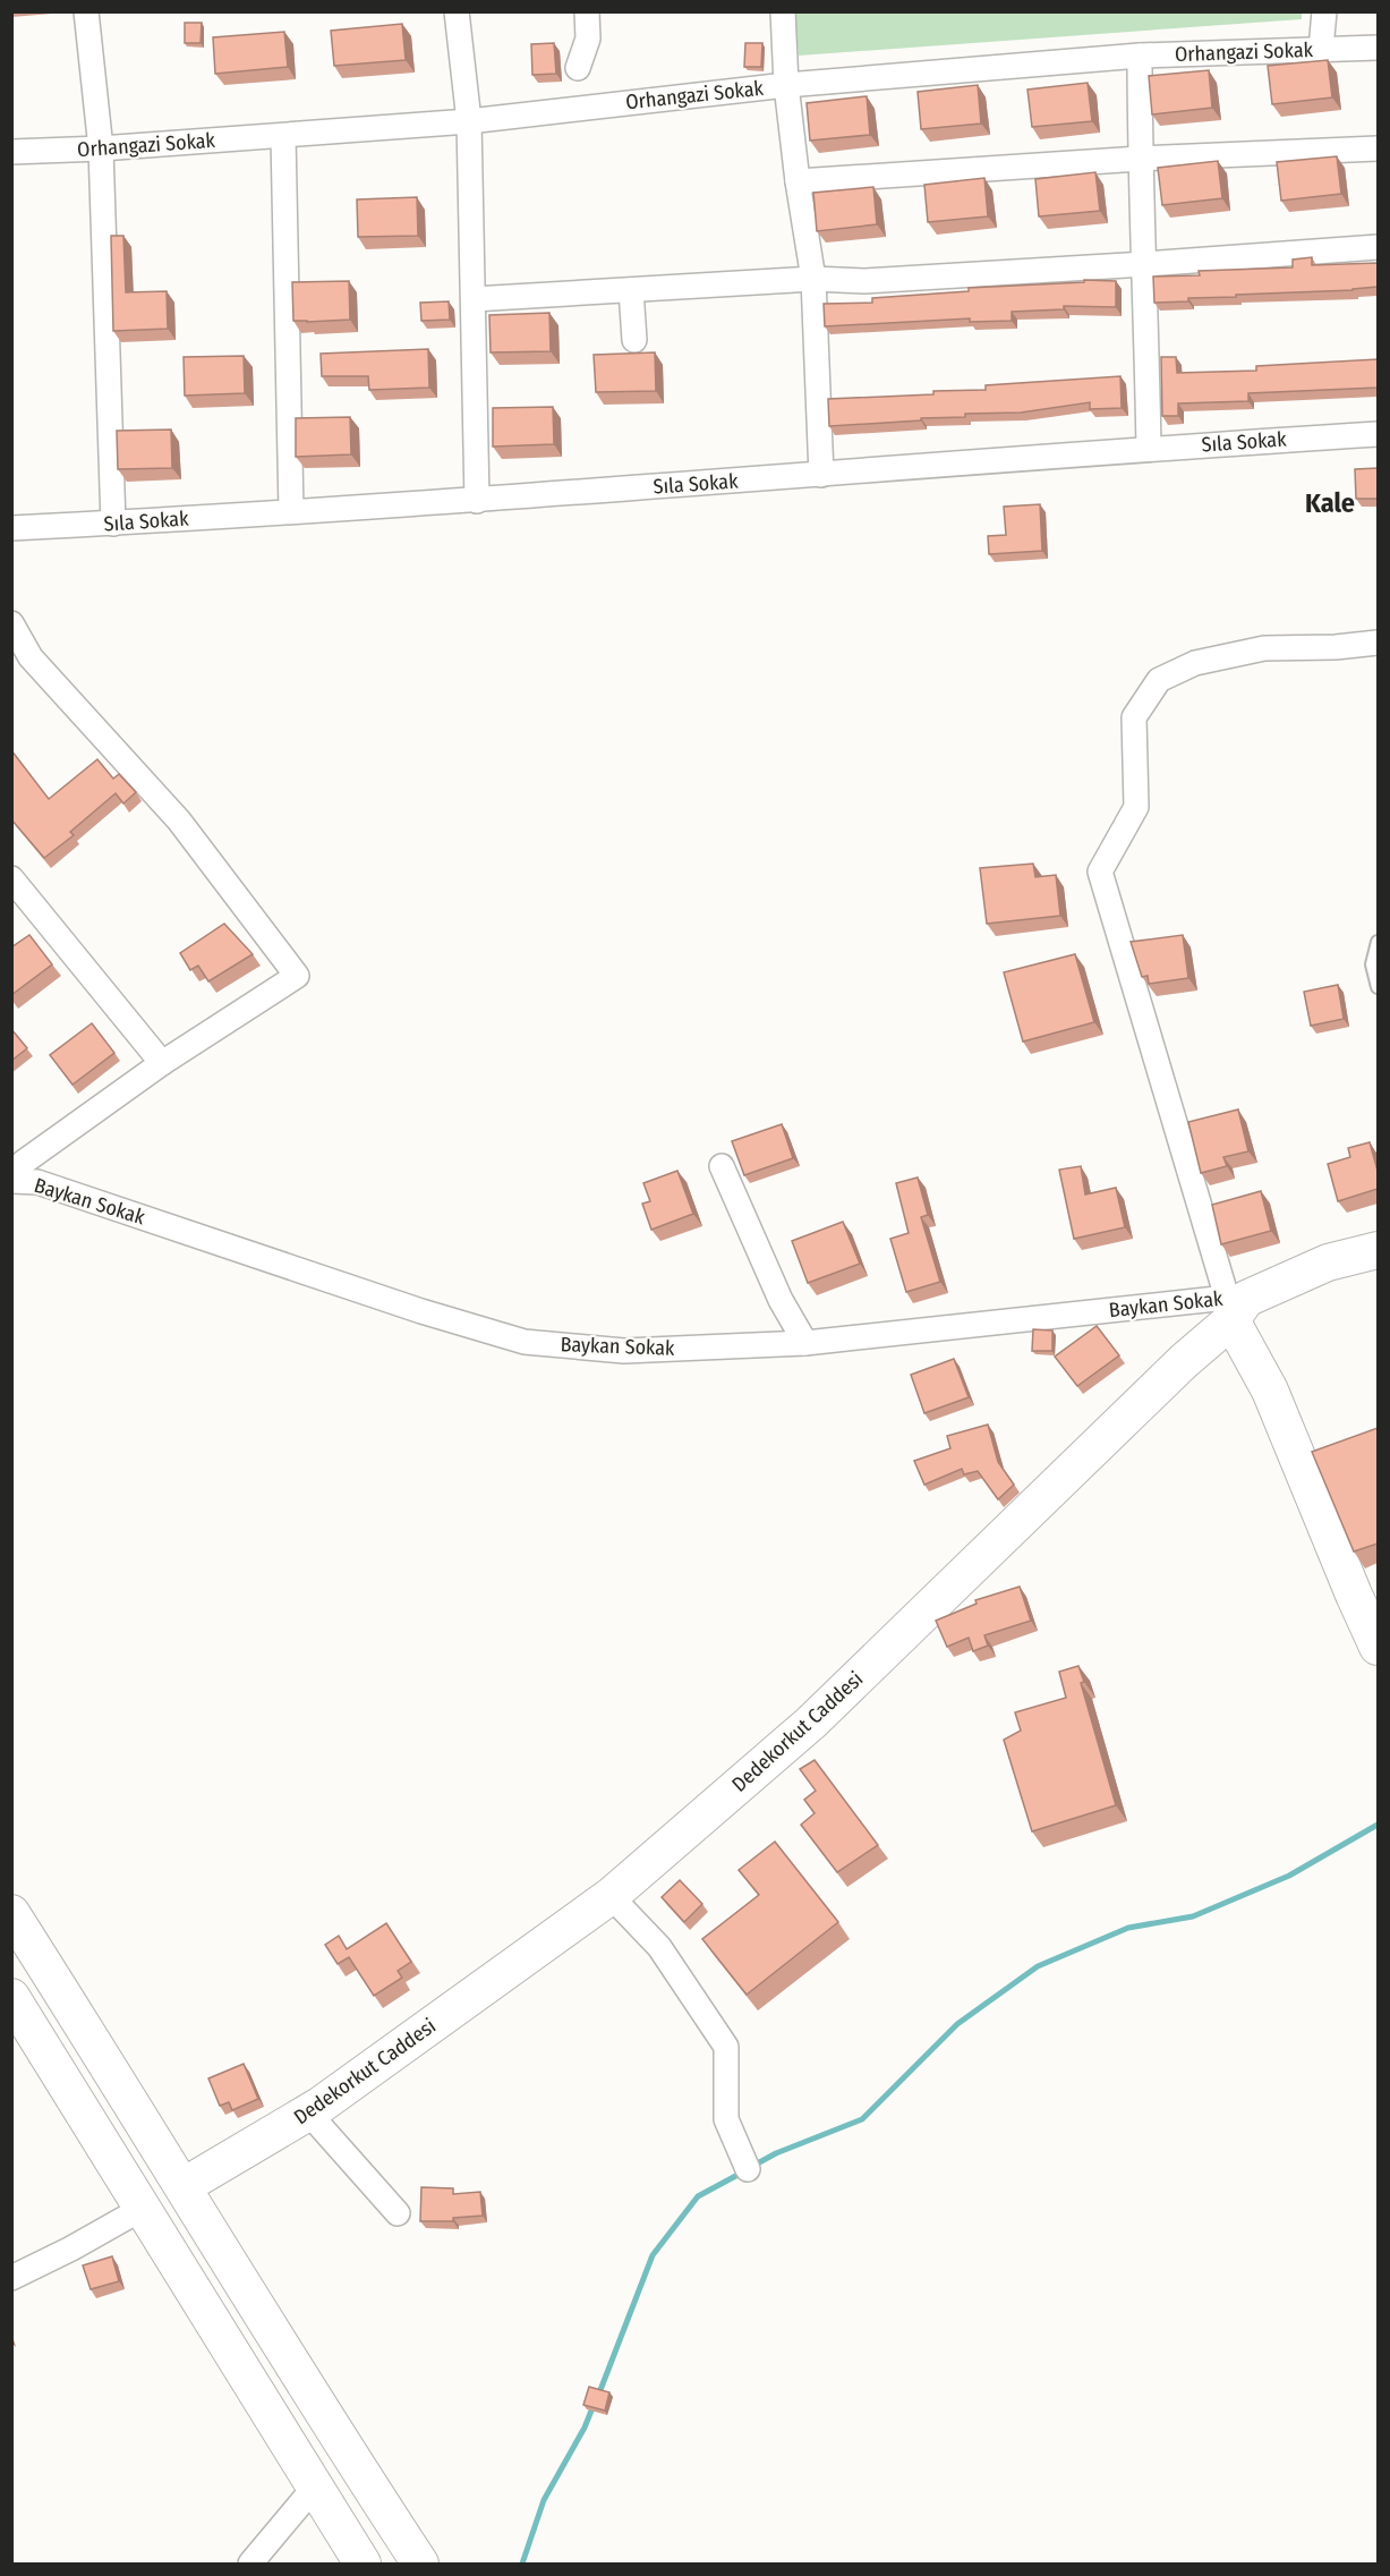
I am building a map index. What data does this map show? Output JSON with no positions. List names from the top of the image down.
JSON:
{
  "streets": {
    "street": [
      "Orhangazi Sokak",
      "Sıla Sokak",
      "Baykan Sokak",
      "Dedekorkut Caddesi"
    ]
  },
  "crossings": [
    ["Baykan Sokak", "Dedekorkut Caddesi"]
  ],
  "districts": ["Kale"]
}
